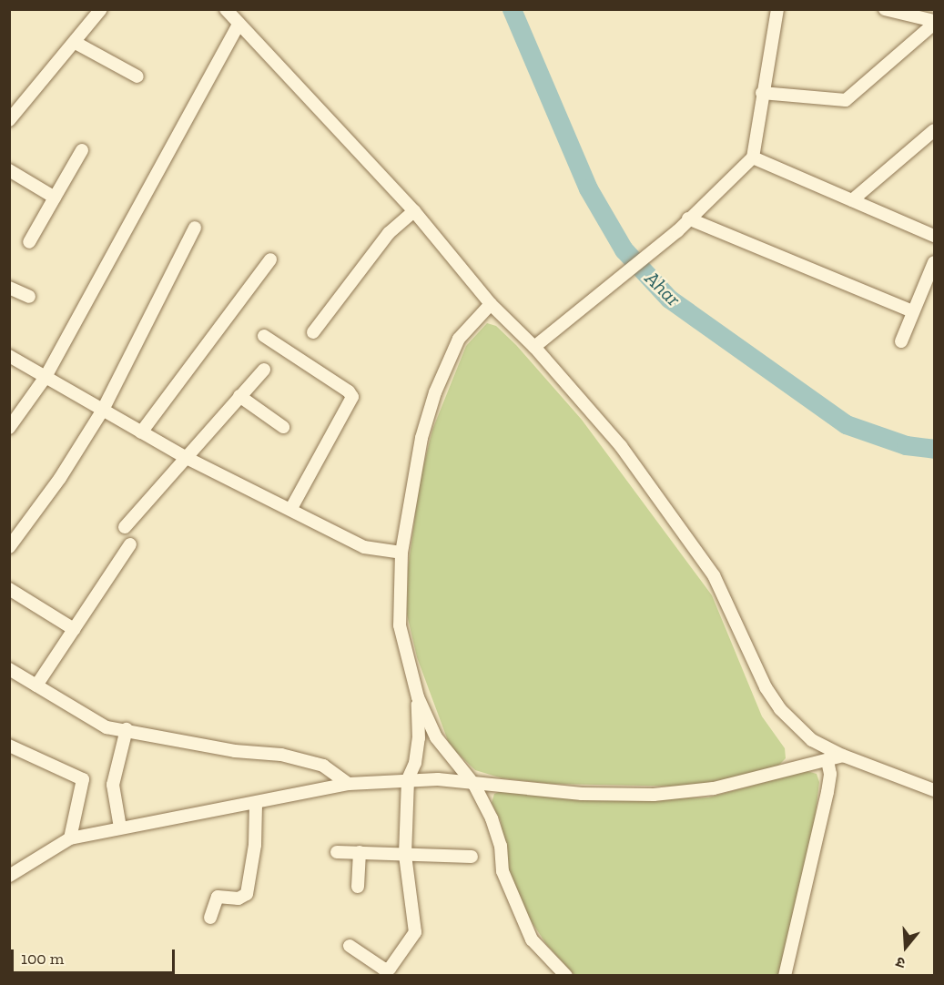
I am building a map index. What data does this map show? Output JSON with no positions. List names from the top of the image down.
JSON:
{
  "water": ["Ahar"],
  "scale_bar": "100 m",
  "north": "bottom"
}
